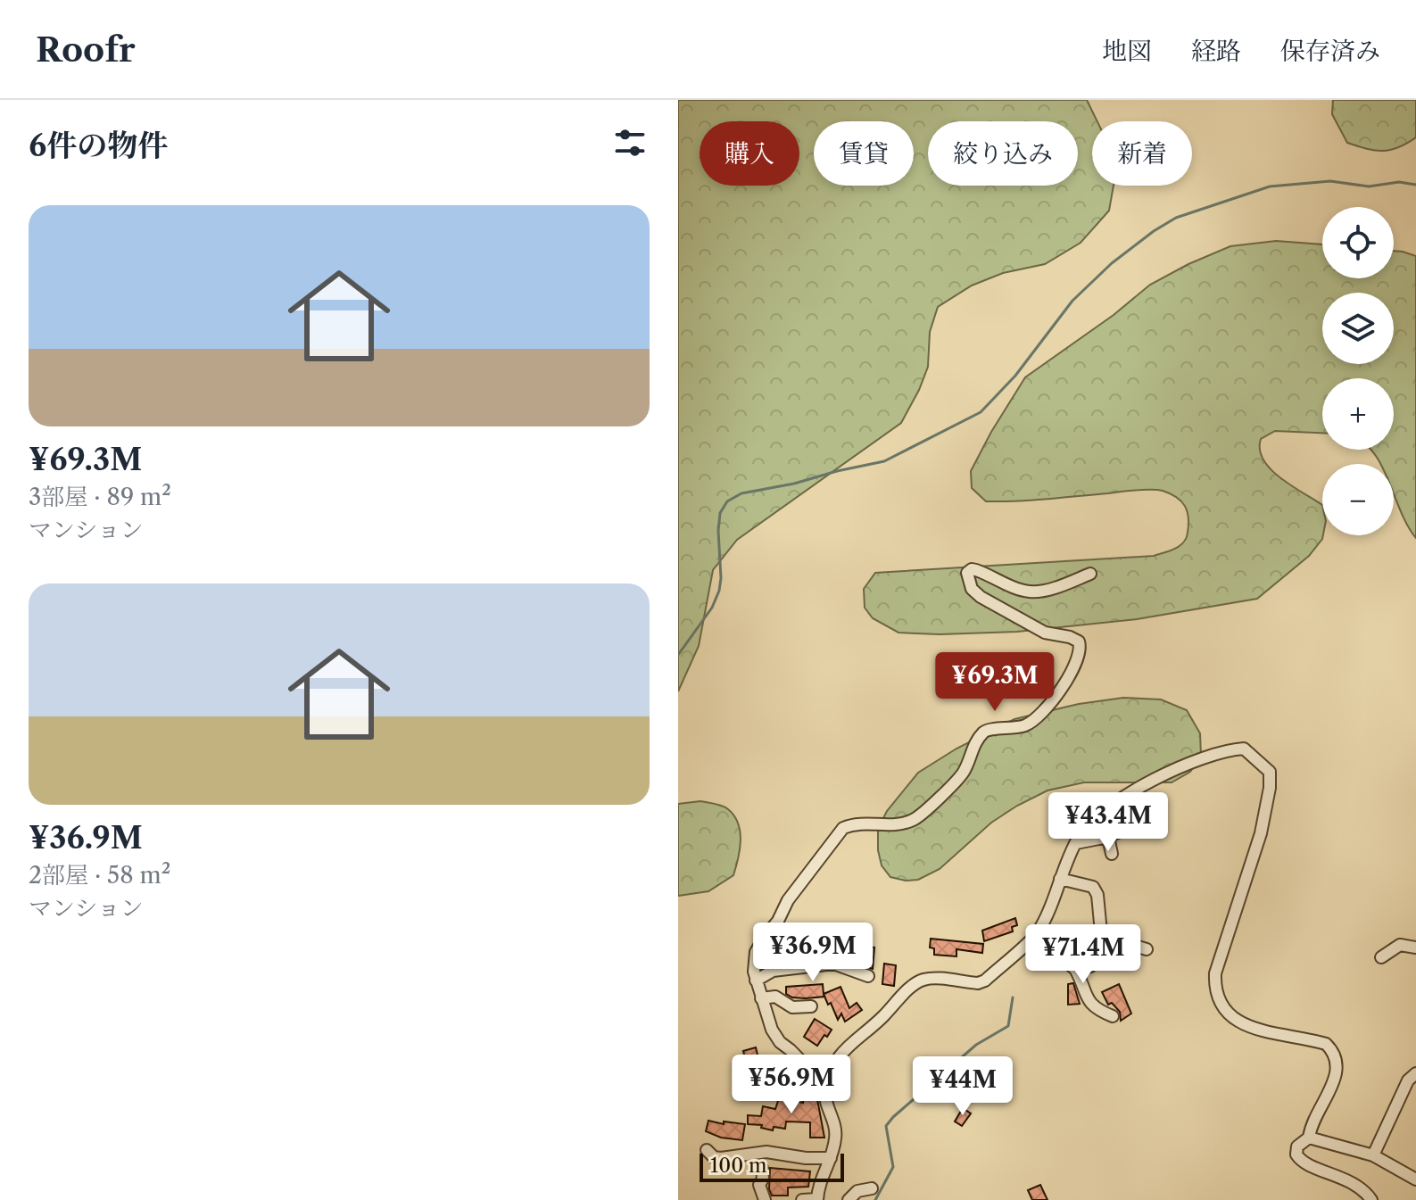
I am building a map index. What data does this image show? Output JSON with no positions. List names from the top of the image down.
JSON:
{
  "scale_bar": "100 m",
  "page": {
    "header": "Roofr",
    "nav": ["地図", "経路", "保存済み"],
    "heading": "6件の物件",
    "chip": [
      "購入",
      "賃貸",
      "絞り込み",
      "新着"
    ],
    "list": [
      {
        "name": "¥69.3M",
        "note": "3部屋 · 89 m² · マンション"
      },
      {
        "name": "¥36.9M",
        "note": "2部屋 · 58 m² · マンション"
      }
    ],
    "map_buttons": ["+", "−"],
    "price": [
      "¥69.3M",
      "¥43.4M",
      "¥36.9M",
      "¥71.4M",
      "¥56.9M",
      "¥44M"
    ],
    "scale": "100 m"
  }
}
